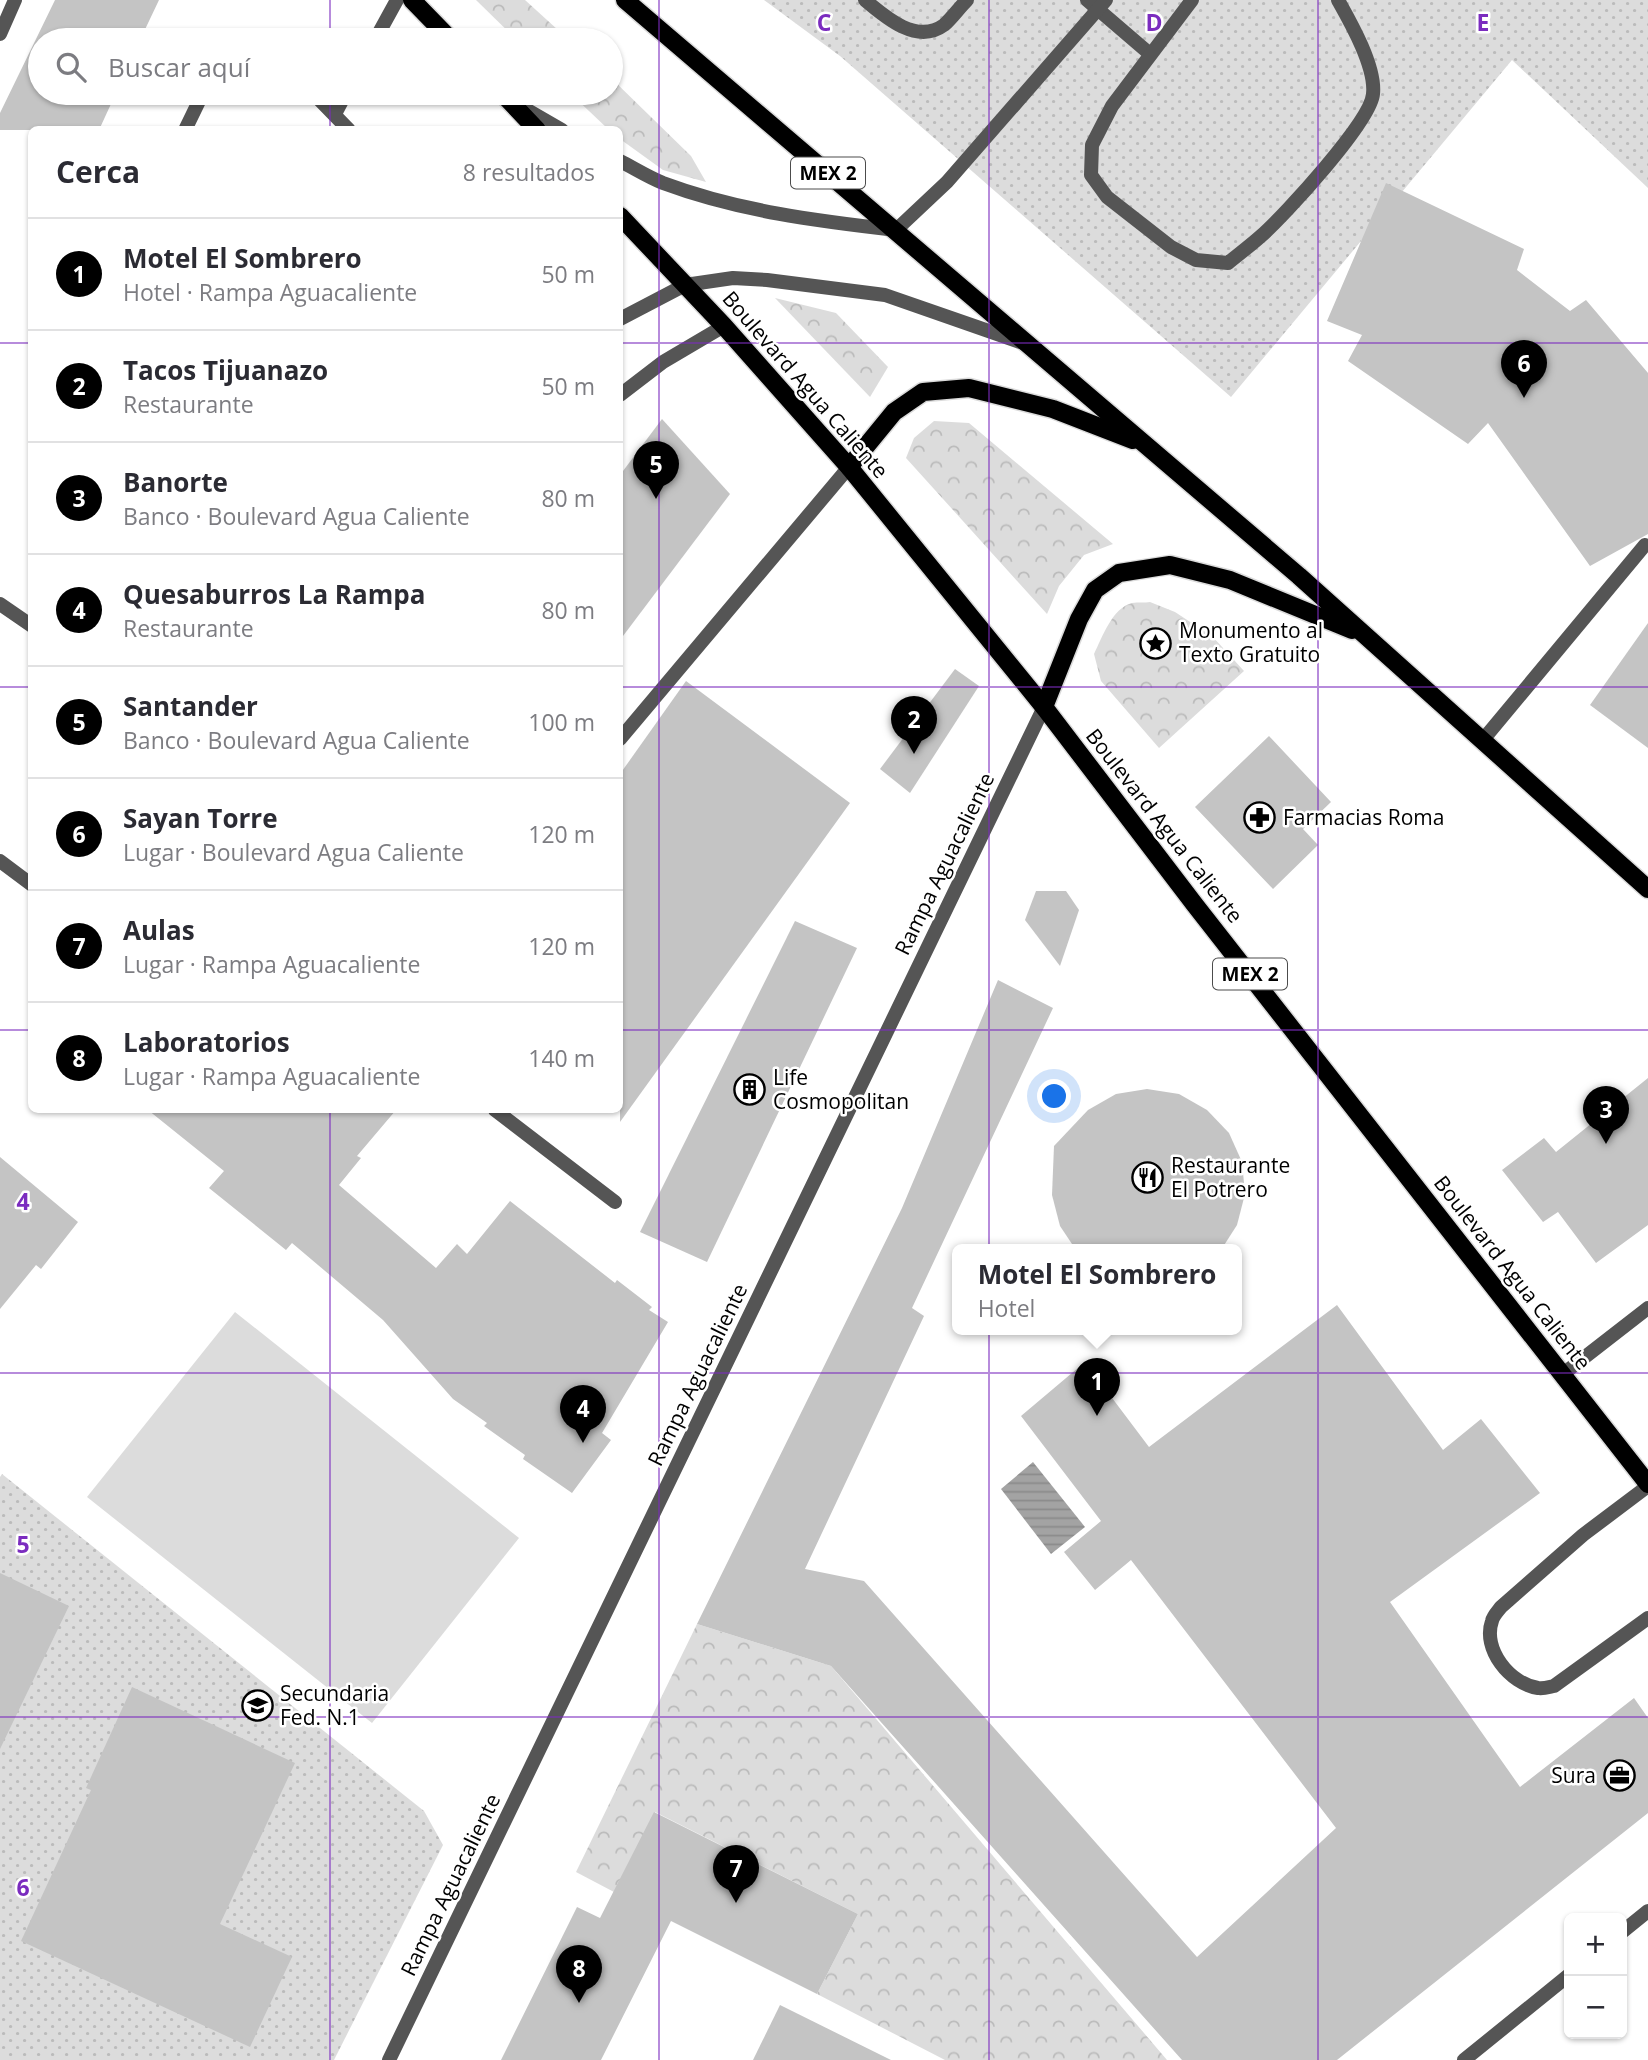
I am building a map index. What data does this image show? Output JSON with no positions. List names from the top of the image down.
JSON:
{
  "streets": {
    "main road": ["MEX 2", "Boulevard Agua Caliente"],
    "street": ["Rampa Aguacaliente"]
  },
  "crossings": [
    ["Boulevard Agua Caliente", "Rampa Aguacaliente"]
  ],
  "places": {
    "place": ["Monumento al Texto Gratuito"],
    "pharmacy": ["Farmacias Roma"],
    "building": ["Life Cosmopolitan"],
    "restaurant": ["Restaurante El Potrero"],
    "school or university": ["Secundaria Fed. N.1"],
    "office": ["Sura"]
  },
  "page": {
    "search": "Buscar aquí",
    "heading": ["Cerca", "8 resultados"],
    "list": [
      {
        "mark": "1",
        "name": "Motel El Sombrero",
        "note": "Hotel · Rampa Aguacaliente",
        "value": "50 m"
      },
      {
        "mark": "2",
        "name": "Tacos Tijuanazo",
        "note": "Restaurante",
        "value": "50 m"
      },
      {
        "mark": "3",
        "name": "Banorte",
        "note": "Banco · Boulevard Agua Caliente",
        "value": "80 m"
      },
      {
        "mark": "4",
        "name": "Quesaburros La Rampa",
        "note": "Restaurante",
        "value": "80 m"
      },
      {
        "mark": "5",
        "name": "Santander",
        "note": "Banco · Boulevard Agua Caliente",
        "value": "100 m"
      },
      {
        "mark": "6",
        "name": "Sayan Torre",
        "note": "Lugar · Boulevard Agua Caliente",
        "value": "120 m"
      },
      {
        "mark": "7",
        "name": "Aulas",
        "note": "Lugar · Rampa Aguacaliente",
        "value": "120 m"
      },
      {
        "mark": "8",
        "name": "Laboratorios",
        "note": "Lugar · Rampa Aguacaliente",
        "value": "140 m"
      }
    ],
    "pins": [
      "6",
      "5",
      "2",
      "3",
      "1",
      "4",
      "7",
      "8"
    ],
    "popup": ["Motel El Sombrero", "Hotel"],
    "map_buttons": ["+", "−"]
  },
  "grid": {
    "columns": ["C", "D", "E"],
    "rows": ["4", "5", "6"]
  }
}
